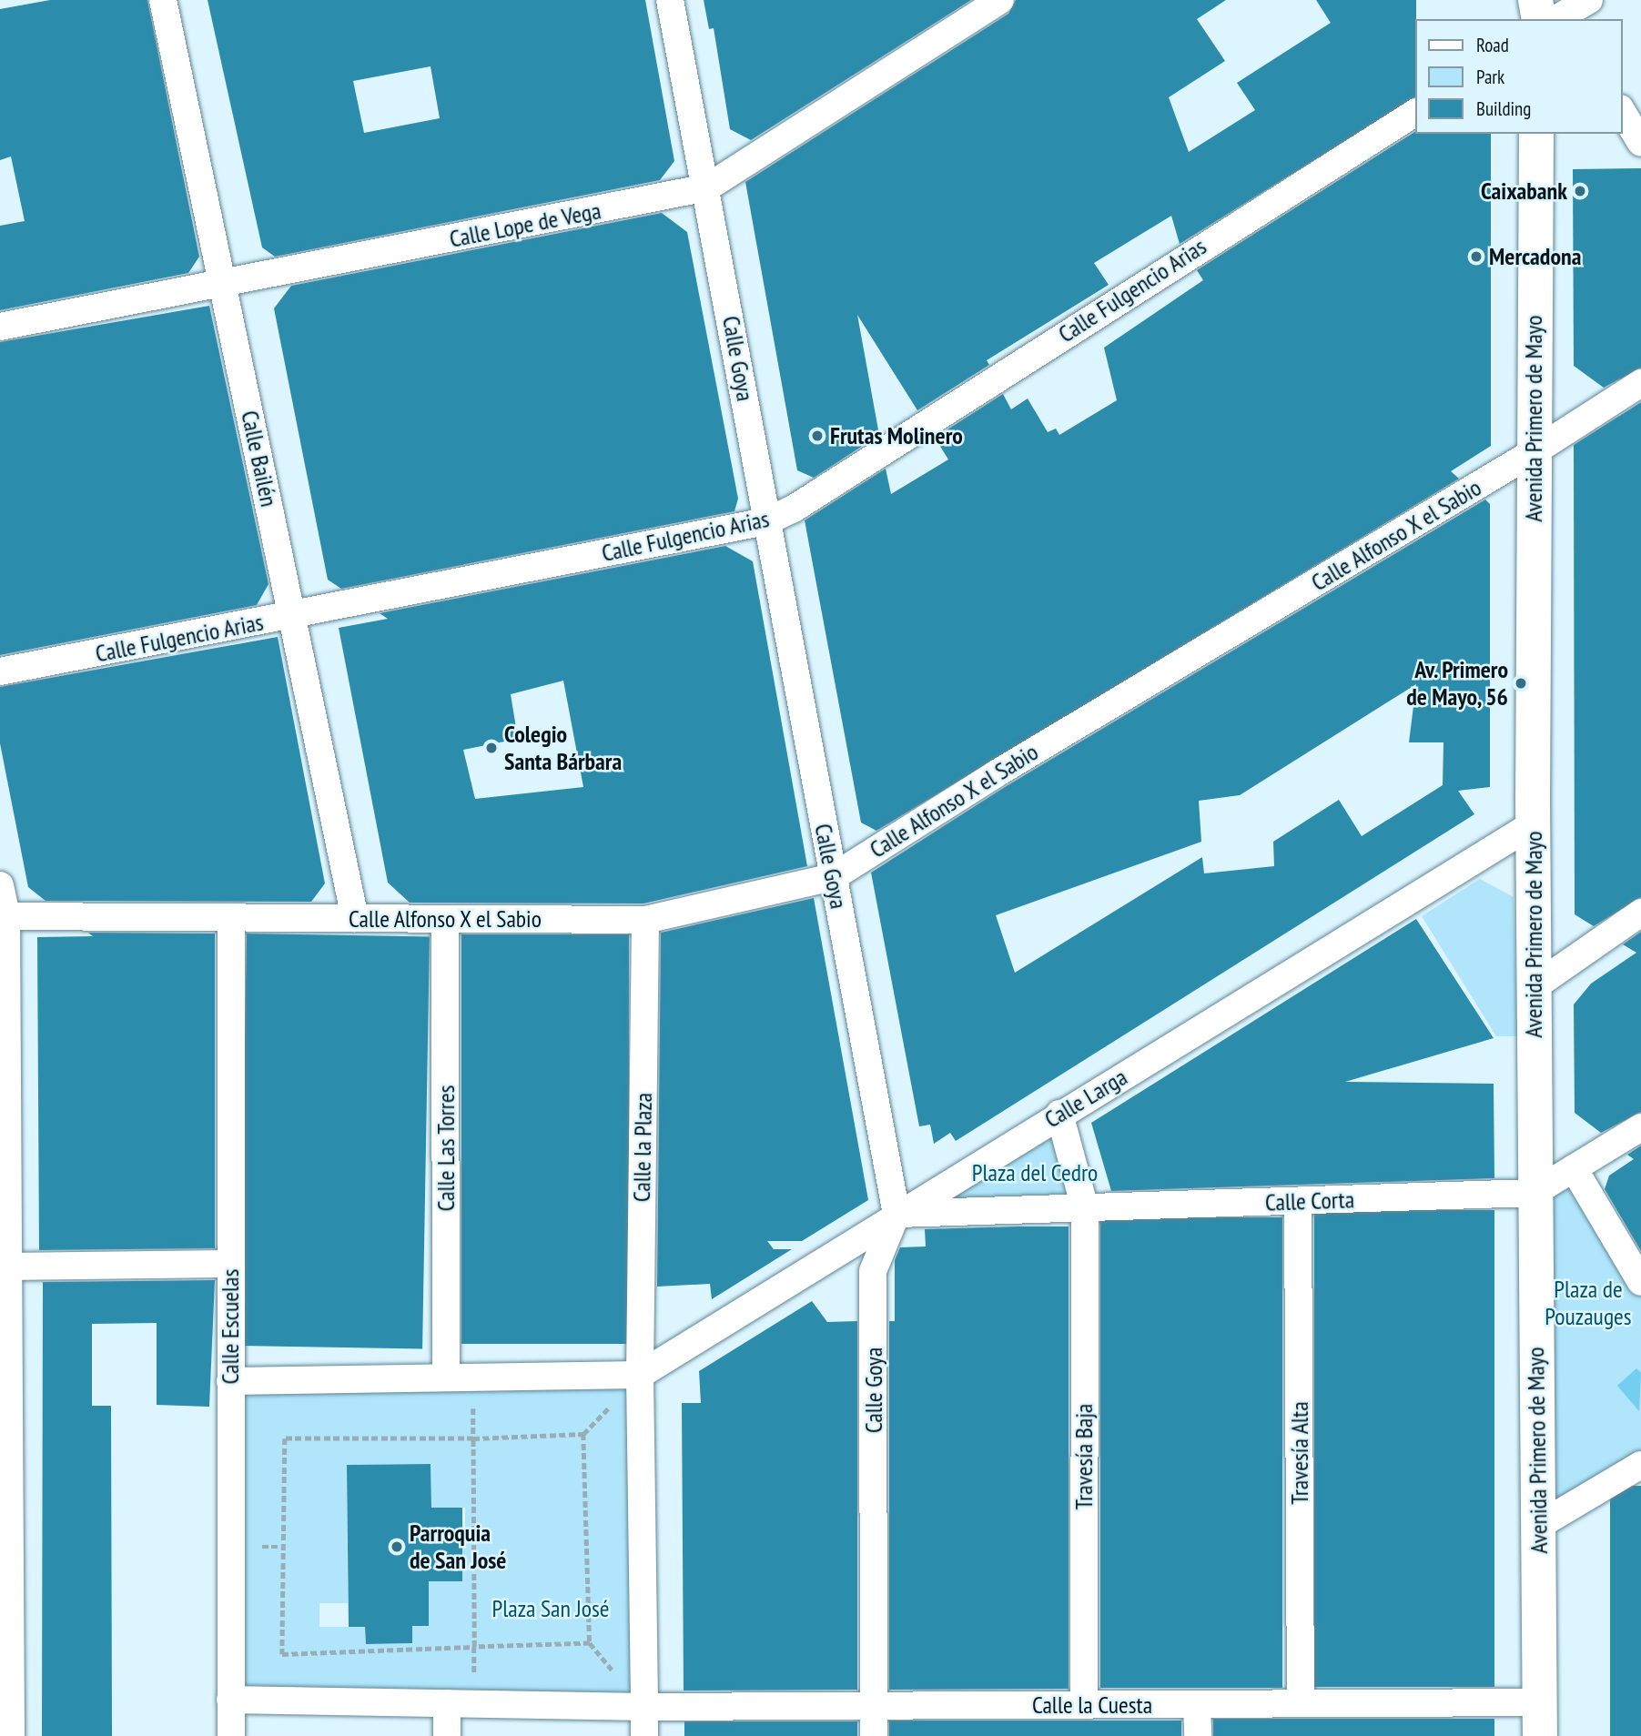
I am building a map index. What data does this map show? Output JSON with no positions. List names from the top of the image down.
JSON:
{
  "streets": {
    "street": [
      "Calle Lope de Vega",
      "Calle Fulgencio Arias",
      "Calle Goya",
      "Avenida Primero de Mayo",
      "Calle Bailén",
      "Calle Alfonso X el Sabio",
      "Calle Larga",
      "Calle la Plaza",
      "Calle Las Torres",
      "Calle Corta",
      "Calle Escuelas",
      "Travesía Alta",
      "Travesía Baja",
      "Calle la Cuesta"
    ]
  },
  "crossings": [
    ["Calle Lope de Vega", "Calle Goya"],
    ["Calle Lope de Vega", "Calle Bailén"],
    ["Calle Fulgencio Arias", "Calle Goya"],
    ["Calle Fulgencio Arias", "Calle Bailén"],
    ["Calle Goya", "Calle Alfonso X el Sabio"],
    ["Calle Goya", "Calle Larga"],
    ["Calle Goya", "Calle la Cuesta"],
    ["Avenida Primero de Mayo", "Calle Alfonso X el Sabio"],
    ["Avenida Primero de Mayo", "Calle Larga"],
    ["Avenida Primero de Mayo", "Calle Corta"],
    ["Avenida Primero de Mayo", "Calle la Cuesta"],
    ["Calle Bailén", "Calle Alfonso X el Sabio"],
    ["Calle Alfonso X el Sabio", "Calle la Plaza"],
    ["Calle Alfonso X el Sabio", "Calle Las Torres"],
    ["Calle Alfonso X el Sabio", "Calle Escuelas"],
    ["Calle Larga", "Calle la Plaza"],
    ["Calle Corta", "Travesía Alta"],
    ["Calle Corta", "Travesía Baja"],
    ["Travesía Alta", "Calle la Cuesta"],
    ["Travesía Baja", "Calle la Cuesta"]
  ],
  "parks": ["Plaza del Cedro", "Plaza de Pouzauges", "Plaza San José"],
  "places": [
    "Caixabank",
    "Mercadona",
    "Frutas Molinero",
    "Av. Primero de Mayo, 56",
    "Colegio Santa Bárbara",
    "Parroquia de San José"
  ],
  "legend": ["Road", "Park", "Building"]
}
